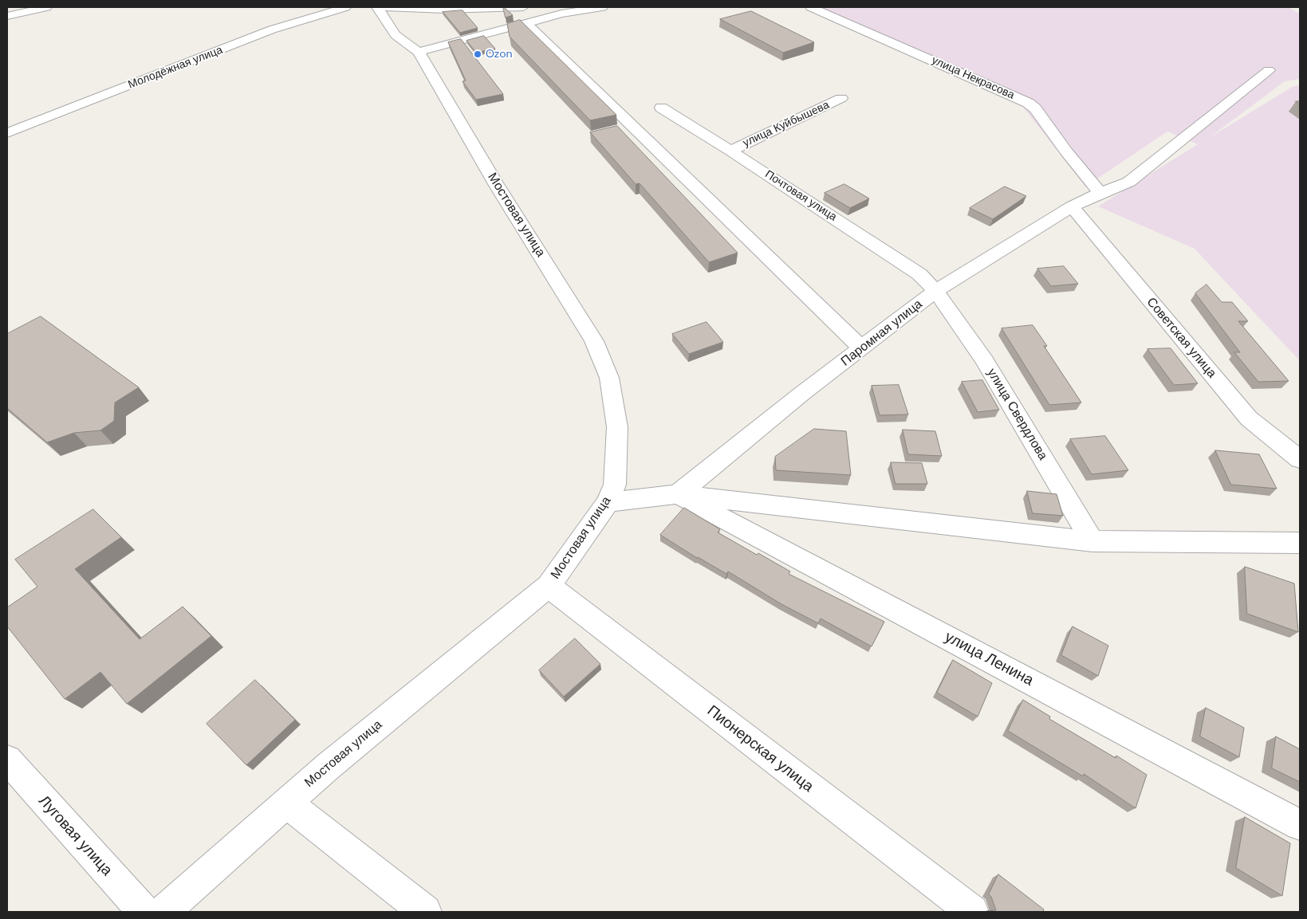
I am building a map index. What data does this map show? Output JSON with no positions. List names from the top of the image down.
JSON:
{
  "streets": {
    "street": [
      "Молодёжная улица",
      "улица Некрасова",
      "улица Куйбышева",
      "Почтовая улица",
      "Мостовая улица",
      "Паромная улица",
      "Советская улица",
      "улица Свердлова",
      "улица Ленина",
      "Пионерская улица",
      "Луговая улица"
    ]
  },
  "crossings": [
    ["улица Некрасова", "Паромная улица"],
    ["улица Куйбышева", "Почтовая улица"],
    ["Почтовая улица", "Паромная улица"],
    ["Почтовая улица", "улица Свердлова"],
    ["Мостовая улица", "Пионерская улица"],
    ["Паромная улица", "Советская улица"],
    ["Паромная улица", "улица Свердлова"],
    ["Паромная улица", "улица Ленина"]
  ],
  "places": ["Ozon"]
}
